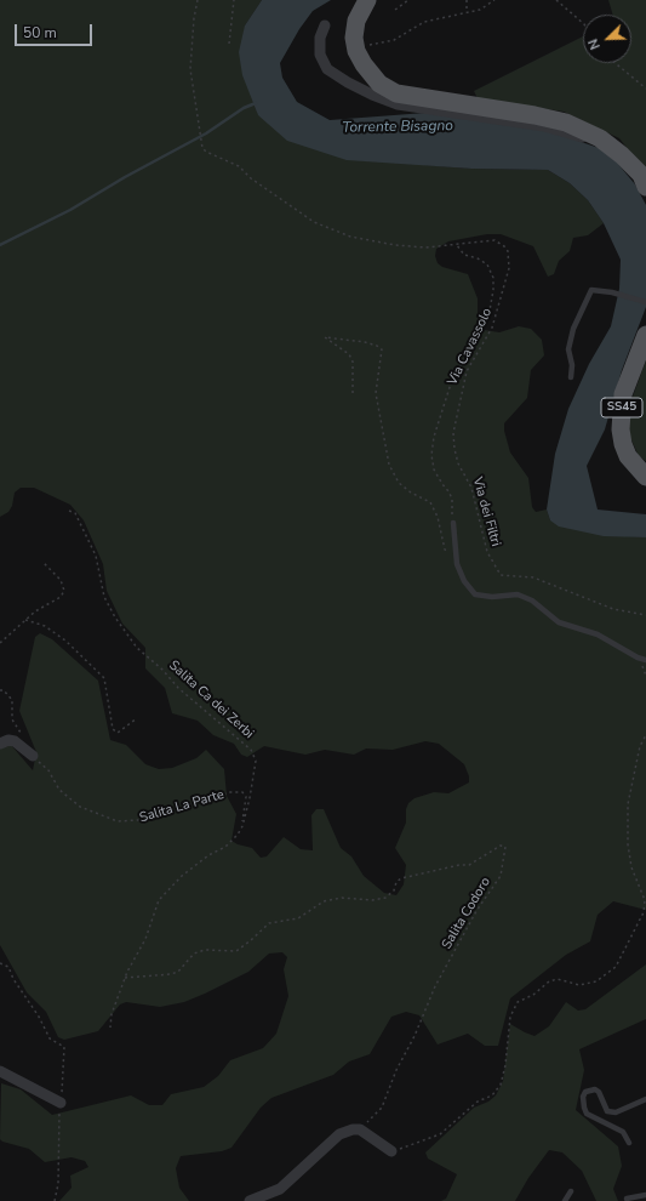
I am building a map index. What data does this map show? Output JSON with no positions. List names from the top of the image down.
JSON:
{
  "streets": {
    "main road": ["SS45"],
    "path": [
      "Via Cavassolo",
      "Via dei Filtri",
      "Salita Ca dei Zerbi",
      "Salita La Parte",
      "Salita Codoro"
    ]
  },
  "crossings": [
    ["Via Cavassolo", "Via dei Filtri"],
    ["Salita Ca dei Zerbi", "Salita La Parte"],
    ["Salita Ca dei Zerbi", "Salita Codoro"]
  ],
  "water": ["Torrente Bisagno"],
  "scale_bar": "50 m",
  "north": "bottom left"
}
